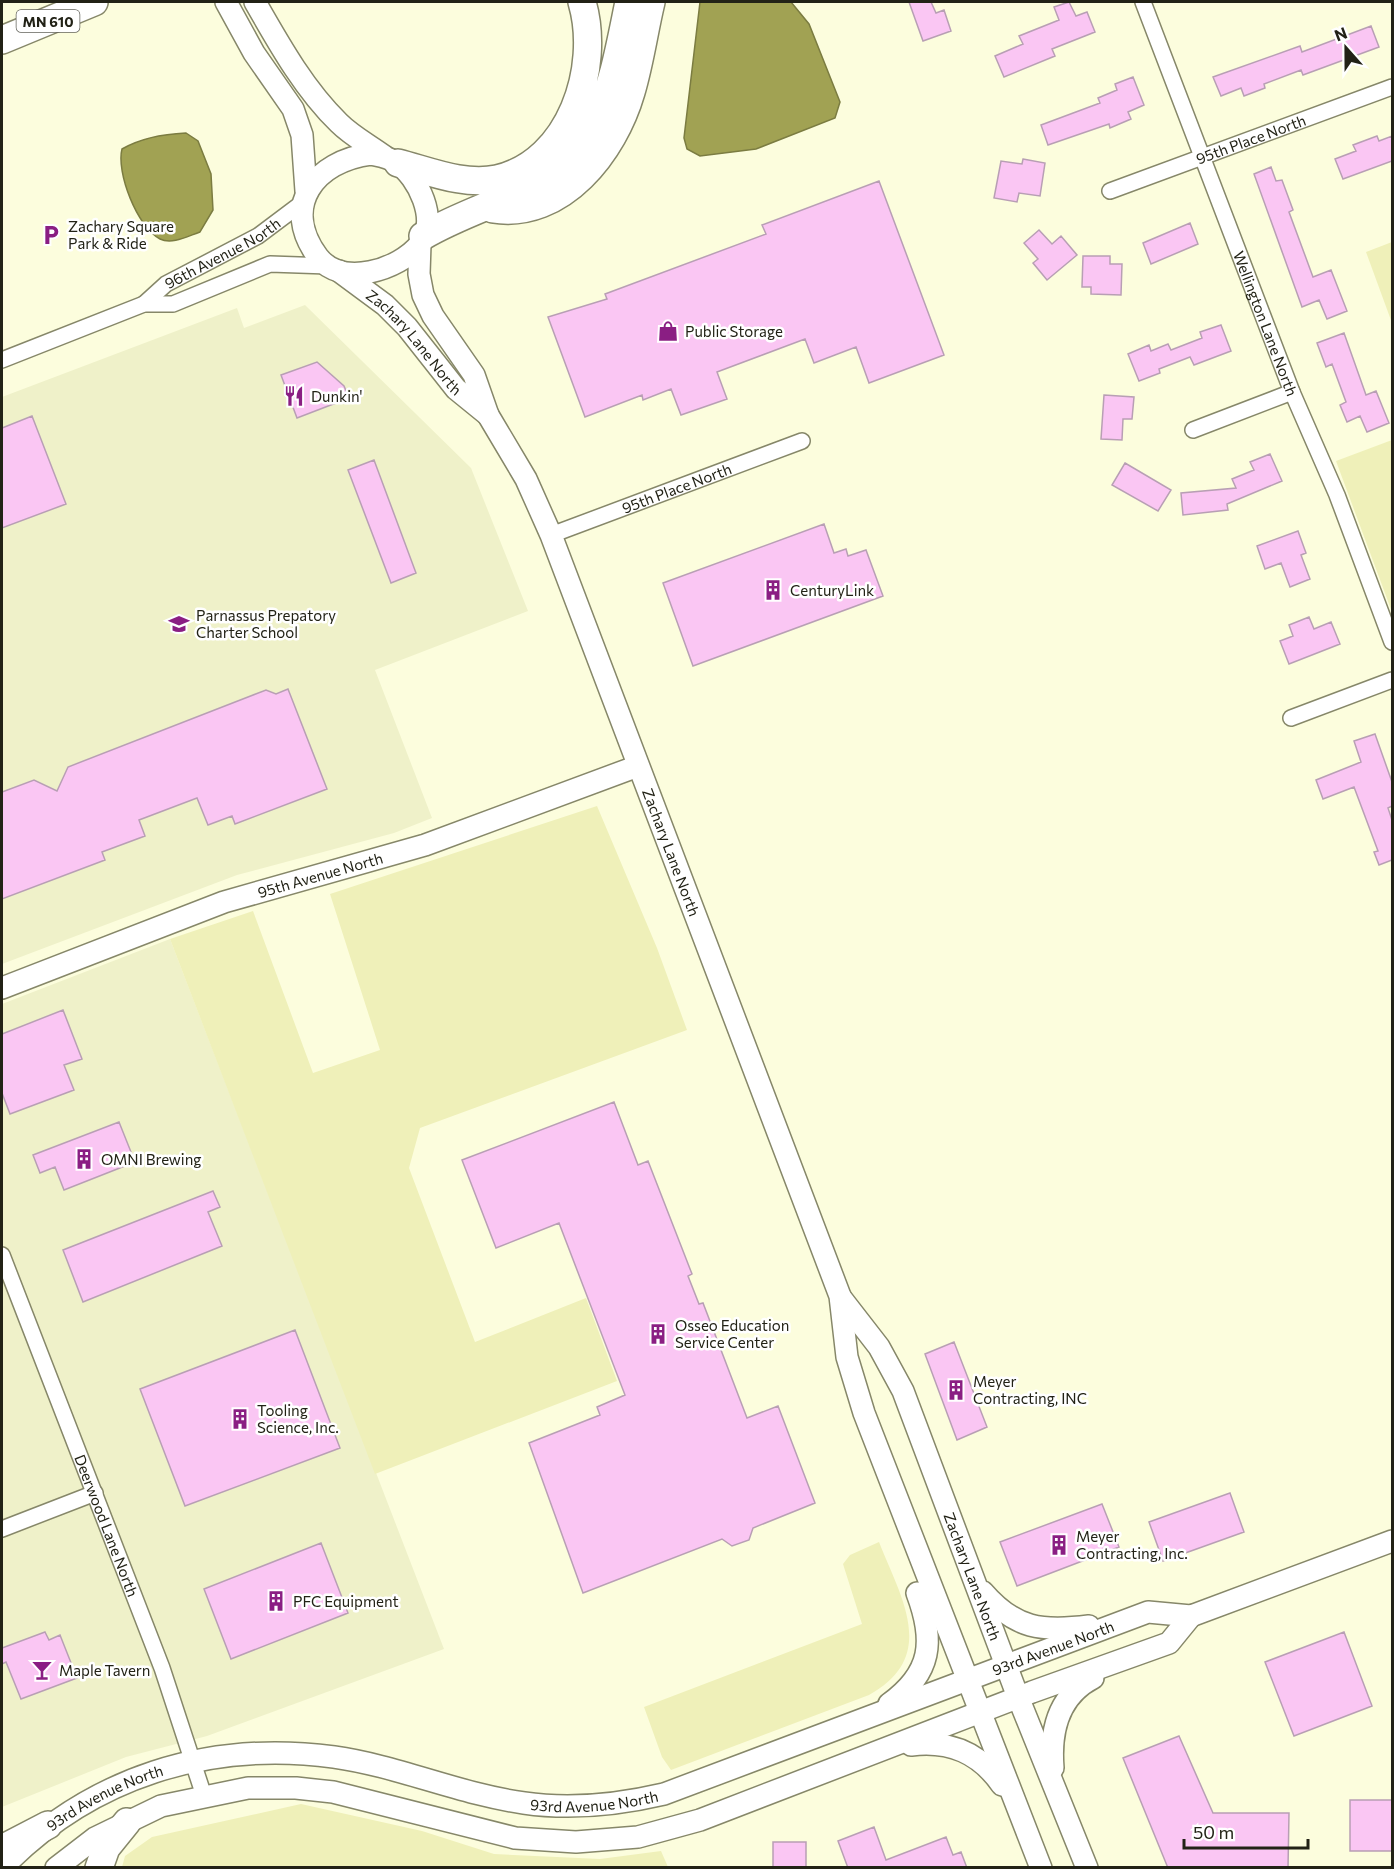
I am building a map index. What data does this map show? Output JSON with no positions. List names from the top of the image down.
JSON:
{
  "streets": {
    "highway": ["MN 610"],
    "main road": ["Zachary Lane North", "95th Avenue North", "93rd Avenue North"],
    "street": [
      "95th Place North",
      "96th Avenue North",
      "Wellington Lane North",
      "Deerwood Lane North"
    ]
  },
  "crossings": [
    ["95th Place North", "Wellington Lane North"],
    ["95th Place North", "Zachary Lane North"],
    ["96th Avenue North", "Zachary Lane North"],
    ["Zachary Lane North", "95th Avenue North"],
    ["Zachary Lane North", "93rd Avenue North"],
    ["Deerwood Lane North", "93rd Avenue North"]
  ],
  "places": {
    "parking": ["Zachary Square Park & Ride"],
    "shop": ["Public Storage"],
    "restaurant": ["Dunkin'"],
    "building": [
      "CenturyLink",
      "OMNI Brewing",
      "Osseo Education Service Center",
      "Meyer Contracting, INC",
      "Tooling Science, Inc.",
      "Meyer Contracting, Inc.",
      "PFC Equipment"
    ],
    "school or university": ["Parnassus Prepatory Charter School"],
    "bar": ["Maple Tavern"]
  },
  "scale_bar": "50 m",
  "north": "top"
}
